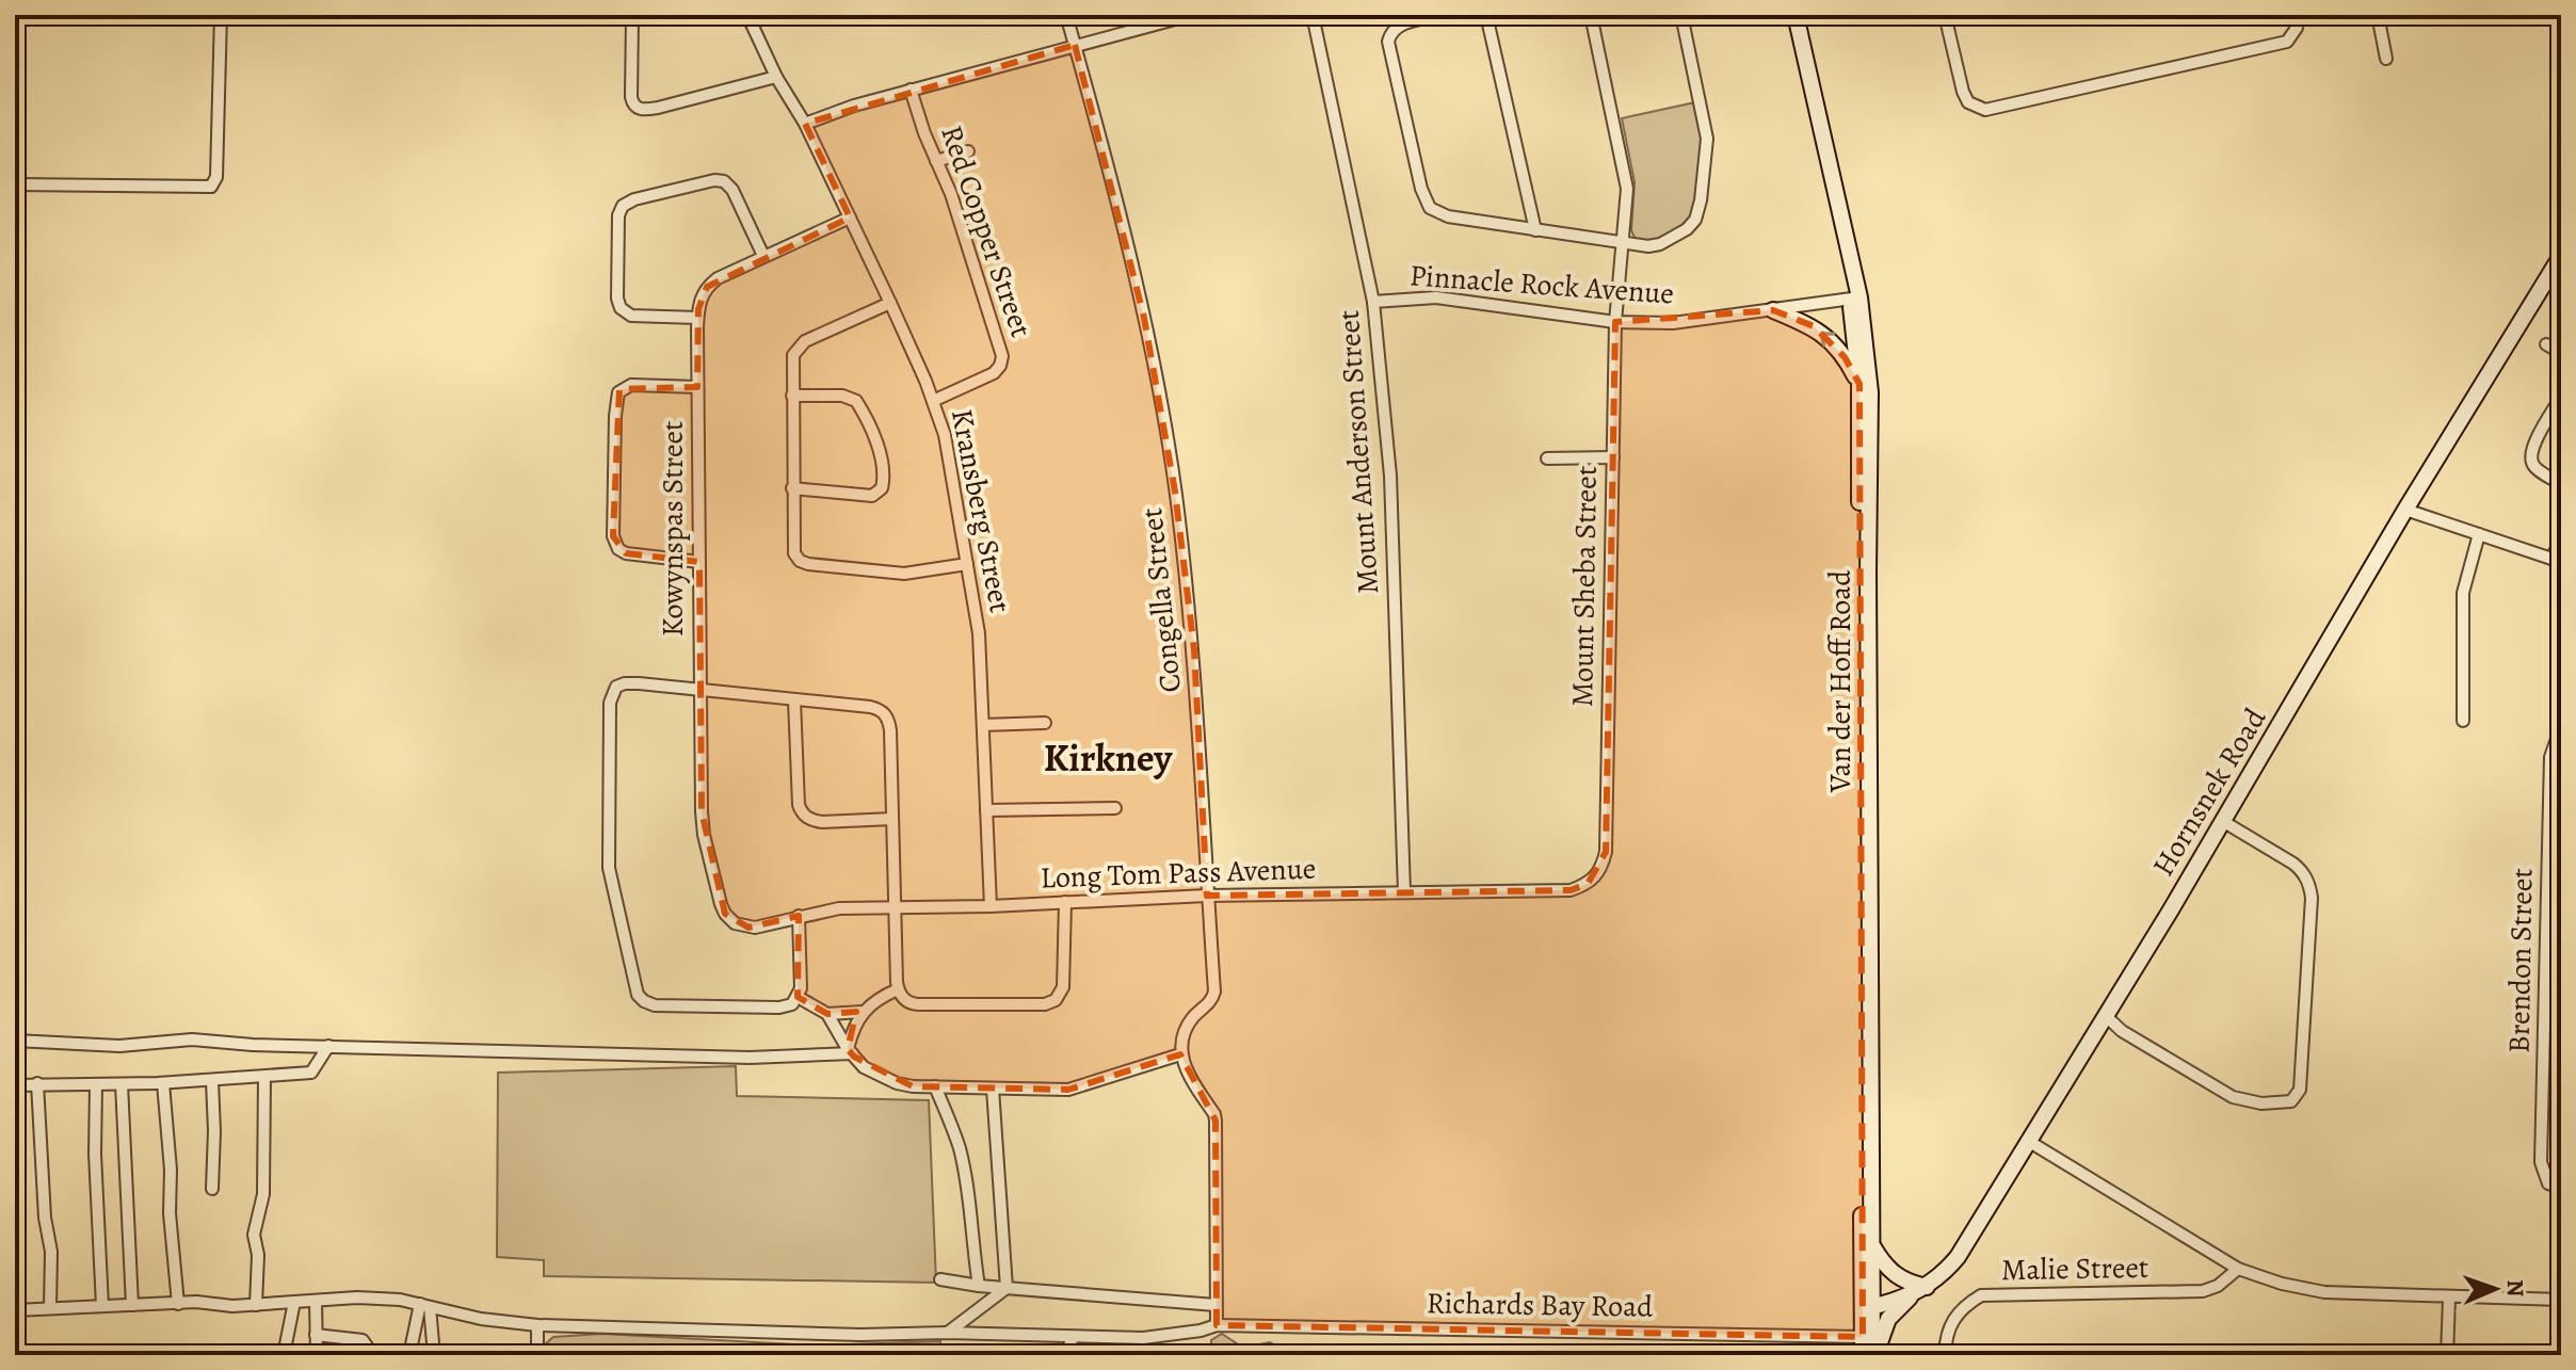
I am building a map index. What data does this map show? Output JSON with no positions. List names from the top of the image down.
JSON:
{
  "streets": {
    "main road": ["Van der Hoff Road", "Hornsnek Road"],
    "street": [
      "Red Copper Street",
      "Pinnacle Rock Avenue",
      "Mount Anderson Street",
      "Kransberg Street",
      "Kowynspas Street",
      "Mount Sheba Street",
      "Congella Street",
      "Long Tom Pass Avenue",
      "Brendon Street",
      "Malie Street",
      "Richards Bay Road"
    ]
  },
  "crossings": [
    ["Red Copper Street", "Kransberg Street"],
    ["Pinnacle Rock Avenue", "Mount Anderson Street"],
    ["Pinnacle Rock Avenue", "Mount Sheba Street"],
    ["Pinnacle Rock Avenue", "Van der Hoff Road"],
    ["Mount Anderson Street", "Long Tom Pass Avenue"],
    ["Kransberg Street", "Kowynspas Street"],
    ["Kransberg Street", "Long Tom Pass Avenue"],
    ["Kowynspas Street", "Long Tom Pass Avenue"],
    ["Mount Sheba Street", "Long Tom Pass Avenue"],
    ["Congella Street", "Long Tom Pass Avenue"],
    ["Van der Hoff Road", "Hornsnek Road"],
    ["Van der Hoff Road", "Richards Bay Road"]
  ],
  "districts": ["Kirkney"],
  "north": "right"
}
